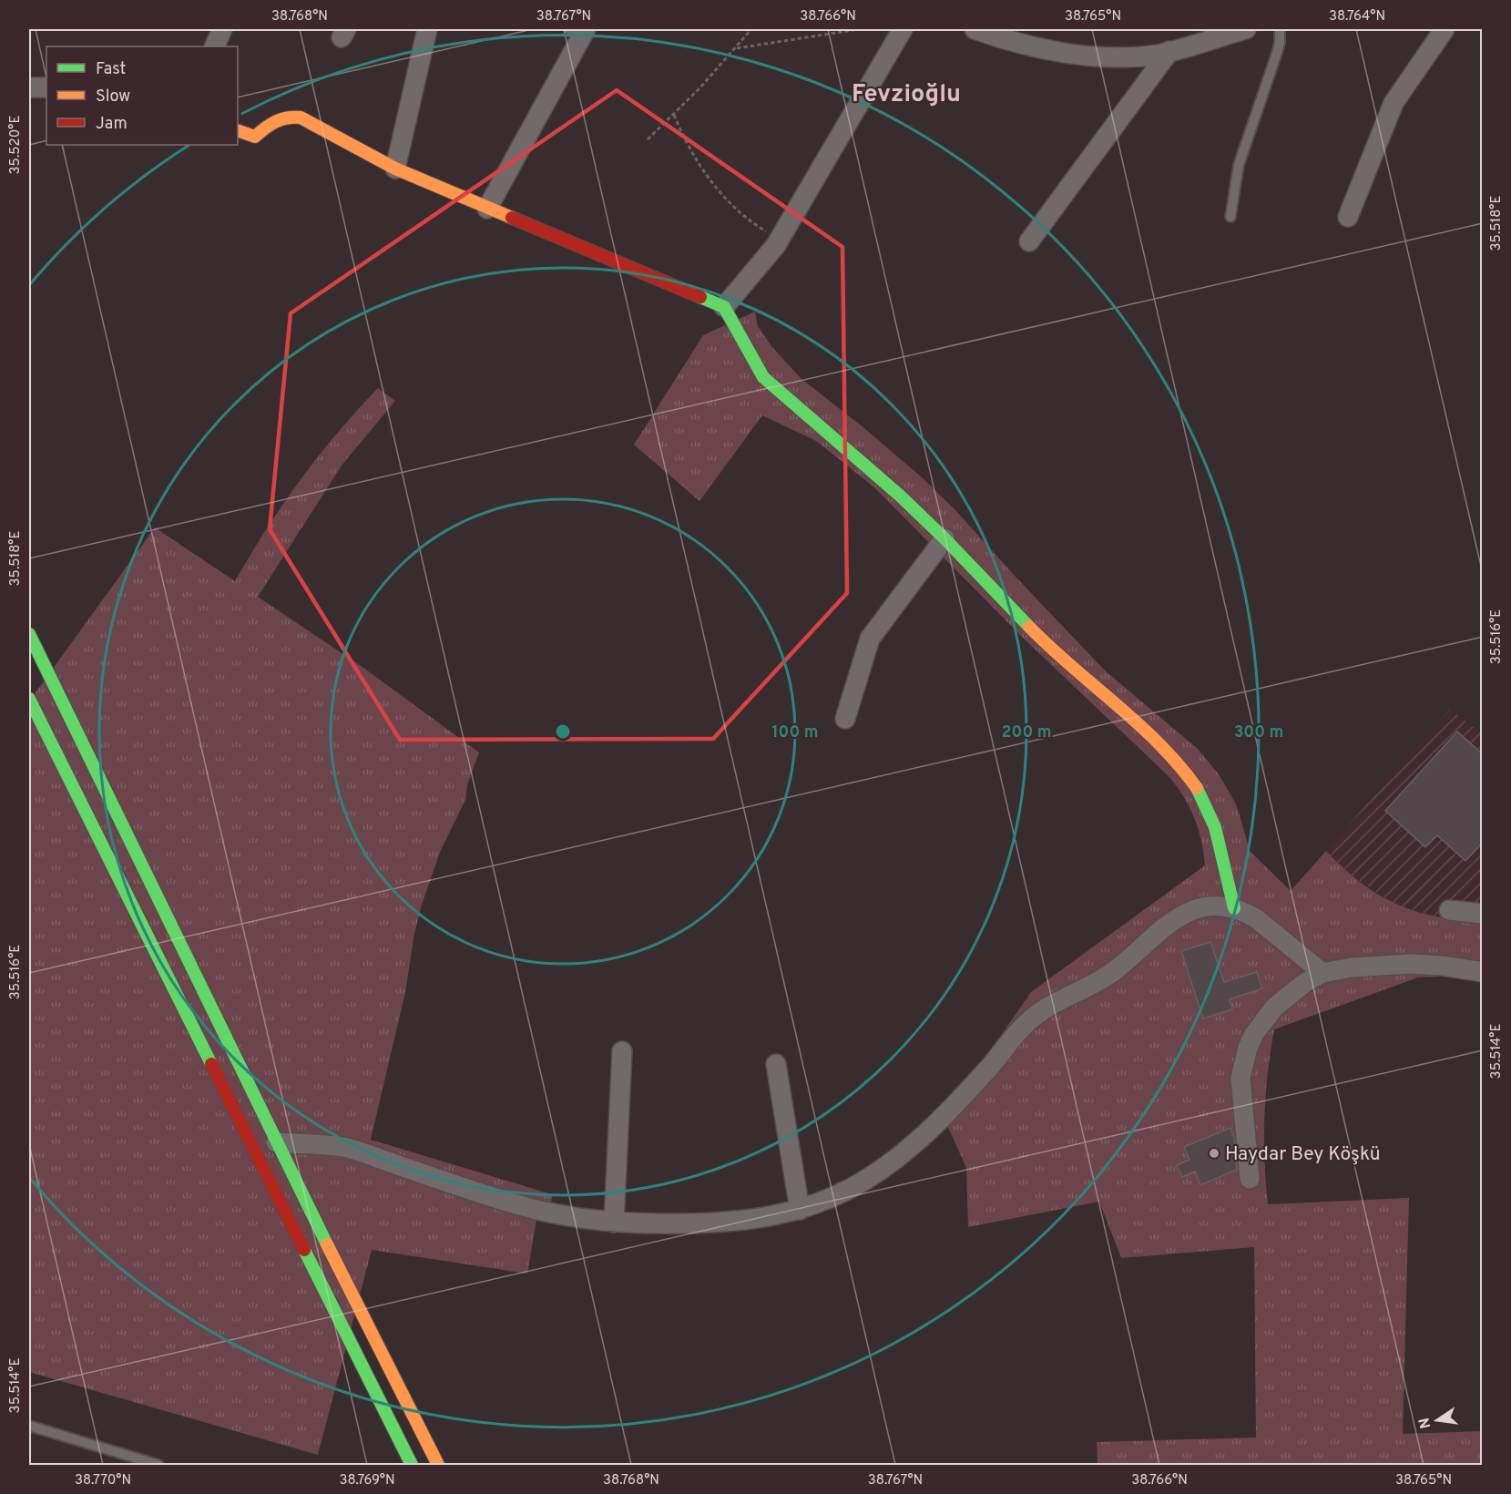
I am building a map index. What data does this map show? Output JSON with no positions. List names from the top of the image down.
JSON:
{
  "districts": ["Fevzioğlu"],
  "places": ["Haydar Bey Köşkü"],
  "legend": ["Fast", "Slow", "Jam"],
  "north": "left",
  "coordinates": [
    "38.768°N",
    "38.767°N",
    "38.766°N",
    "38.765°N",
    "38.764°N",
    "35.520°E",
    "35.518°E",
    "35.516°E",
    "35.514°E",
    "38.770°N",
    "38.769°N"
  ],
  "rings": ["100 m", "200 m", "300 m"]
}
